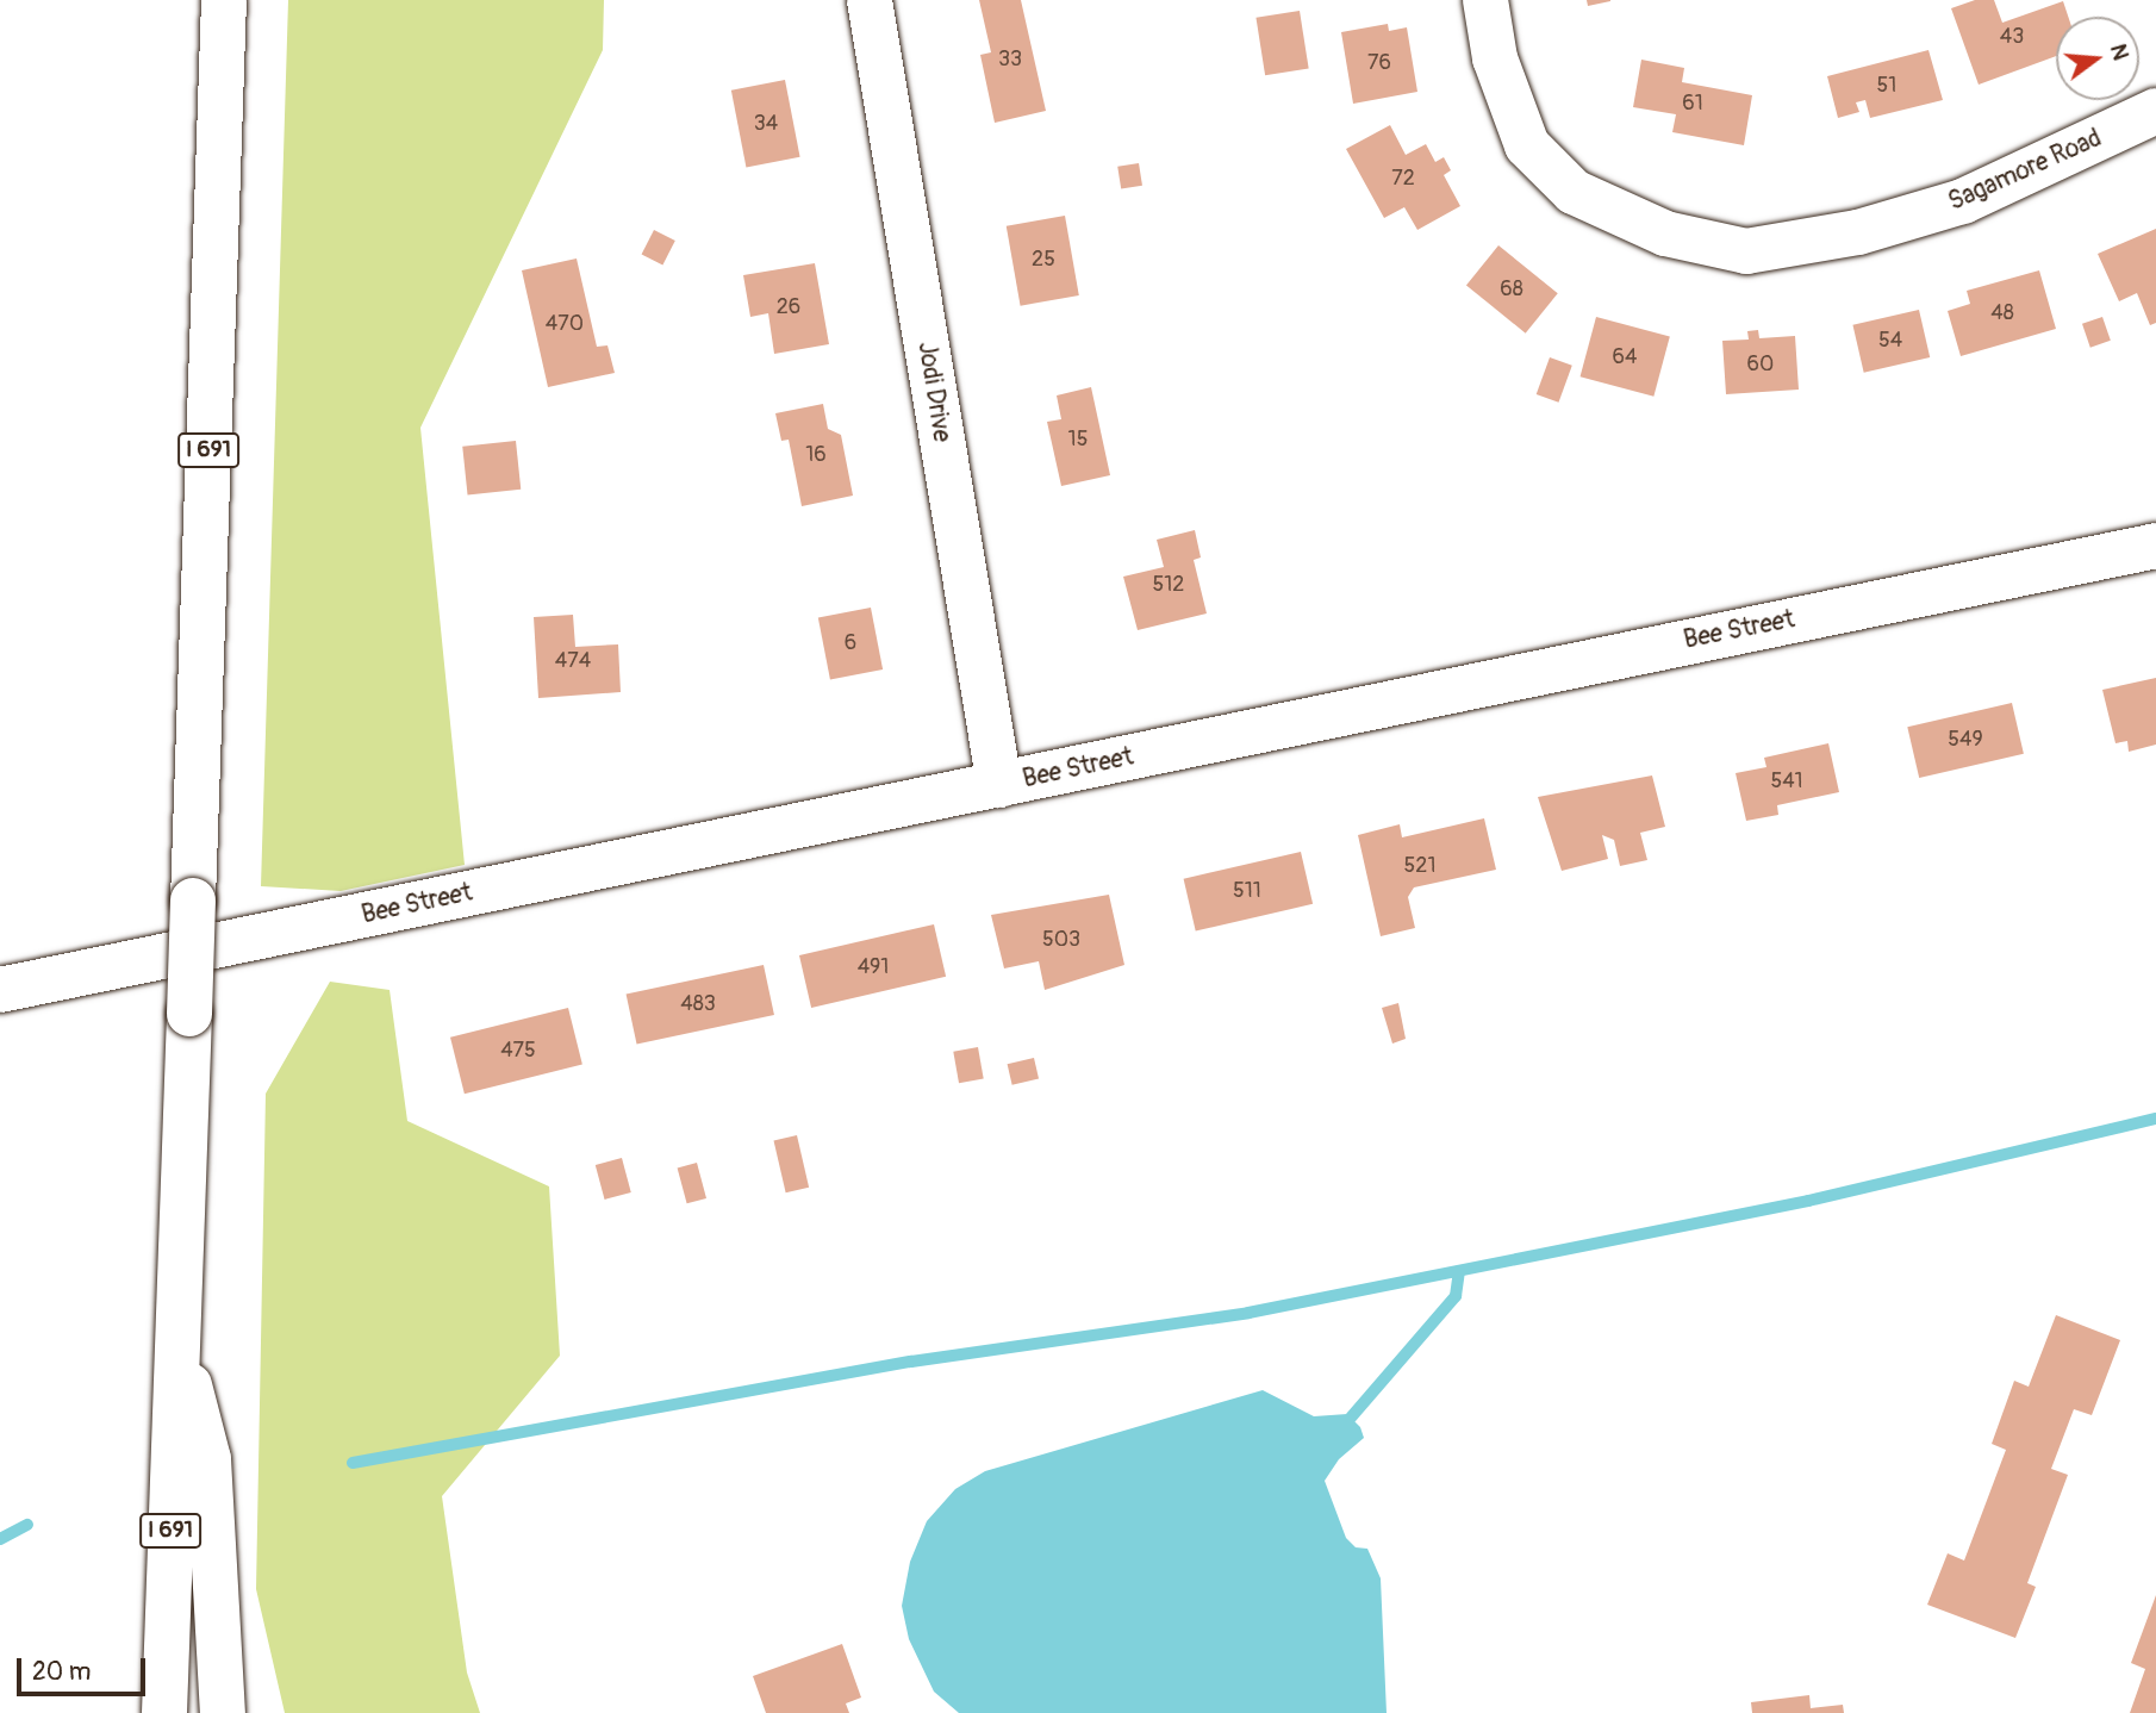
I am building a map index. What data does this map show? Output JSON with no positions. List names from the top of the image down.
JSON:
{
  "streets": {
    "main road": [
      "Sagamore Road",
      "Jodi Drive",
      "I 691",
      "Bee Street"
    ]
  },
  "crossings": [
    ["Jodi Drive", "Bee Street"]
  ],
  "house_numbers": [
    "43",
    "33",
    "76",
    "51",
    "61",
    "34",
    "72",
    "25",
    "68",
    "26",
    "48",
    "470",
    "54",
    "64",
    "60",
    "15",
    "16",
    "512",
    "6",
    "474",
    "549",
    "541",
    "521",
    "511",
    "503",
    "491",
    "483",
    "475"
  ],
  "scale_bar": "20 m",
  "north": "right"
}
